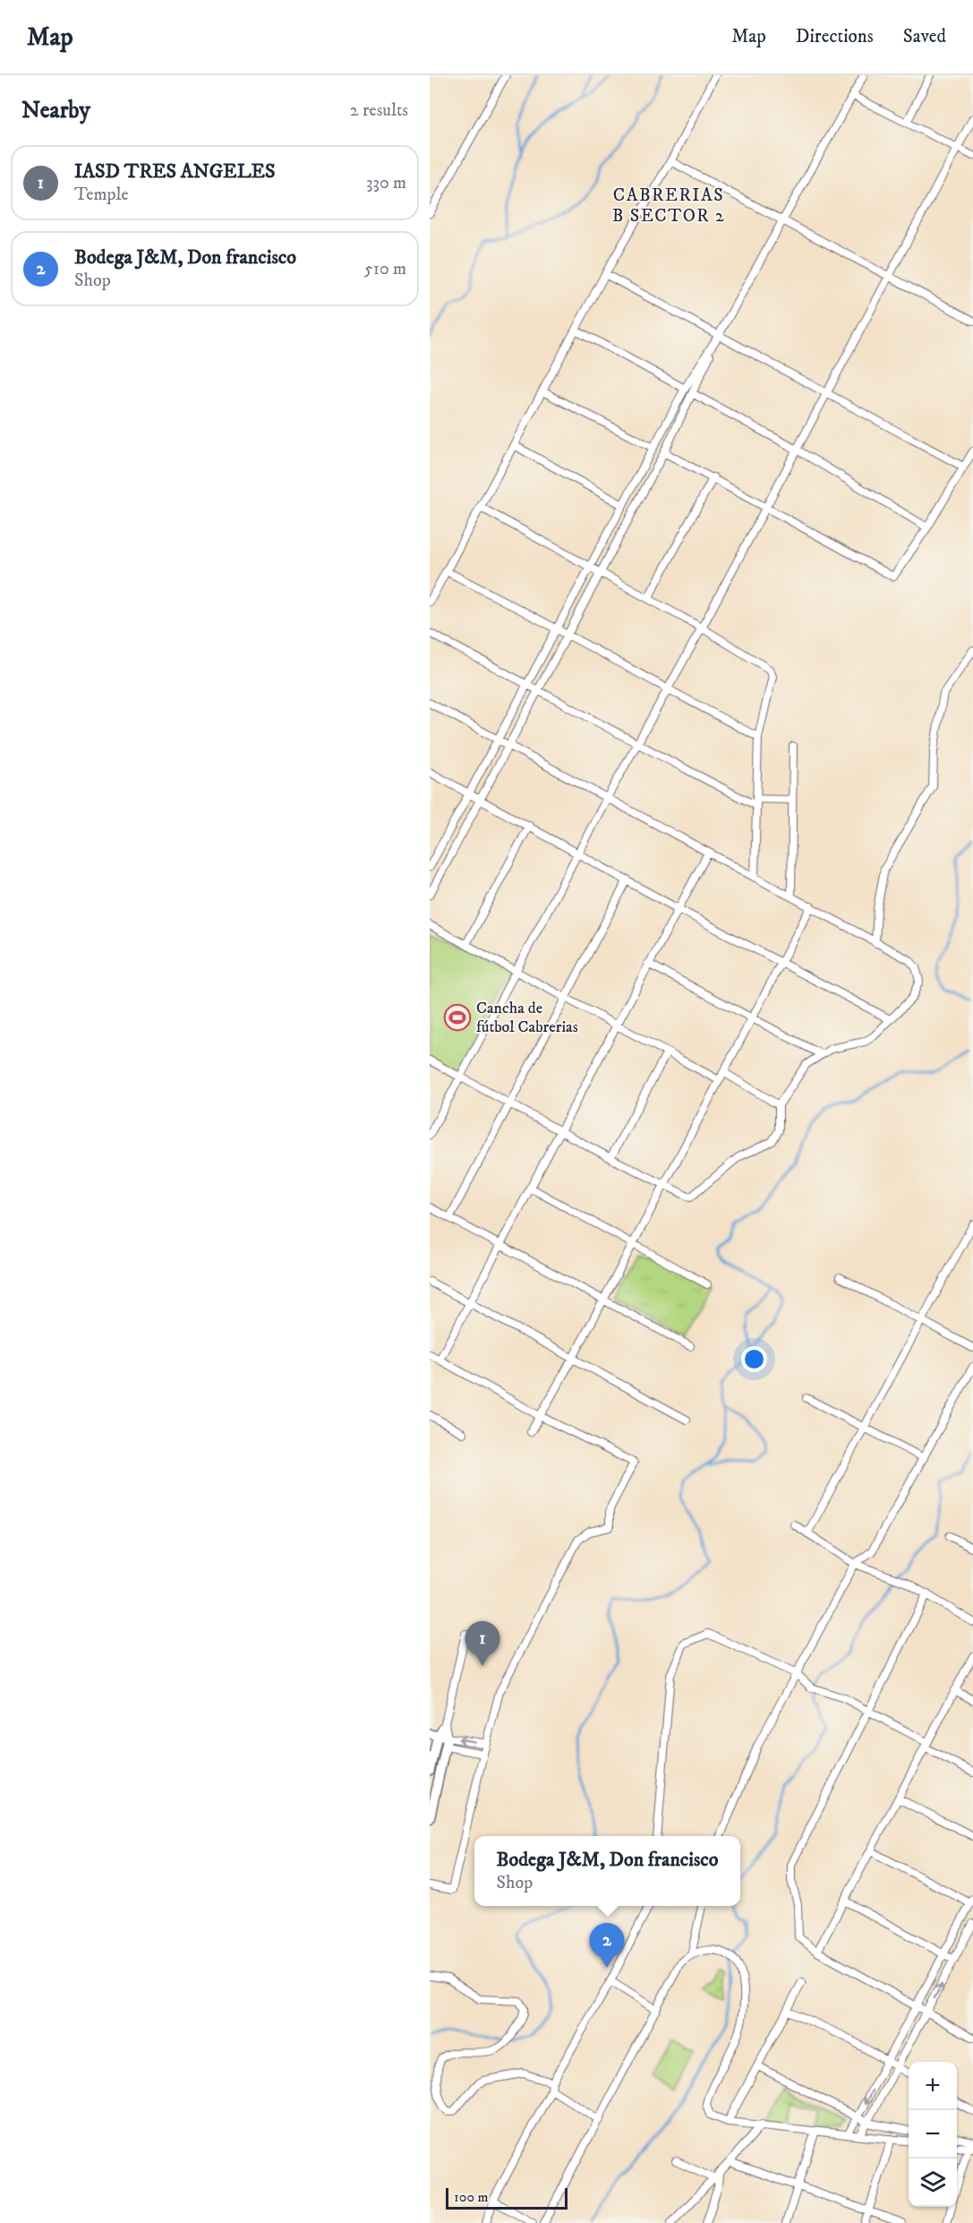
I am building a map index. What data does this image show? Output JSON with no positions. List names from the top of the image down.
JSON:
{
  "districts": ["CABRERIAS B SECTOR 2"],
  "places": {
    "sports": ["Cancha de fútbol Cabrerias"]
  },
  "scale_bar": "100 m",
  "page": {
    "header": "Map",
    "nav": ["Map", "Directions", "Saved"],
    "heading": ["Nearby", "2 results"],
    "list": [
      {
        "mark": "1",
        "name": "IASD TRES ANGELES",
        "note": "Temple",
        "value": "330 m"
      },
      {
        "mark": "2",
        "name": "Bodega J&M, Don francisco",
        "note": "Shop",
        "value": "510 m"
      }
    ],
    "pins": ["1", "2"],
    "popup": ["Bodega J&M, Don francisco", "Shop"],
    "map_buttons": ["+", "−"],
    "scale": "100 m"
  }
}
